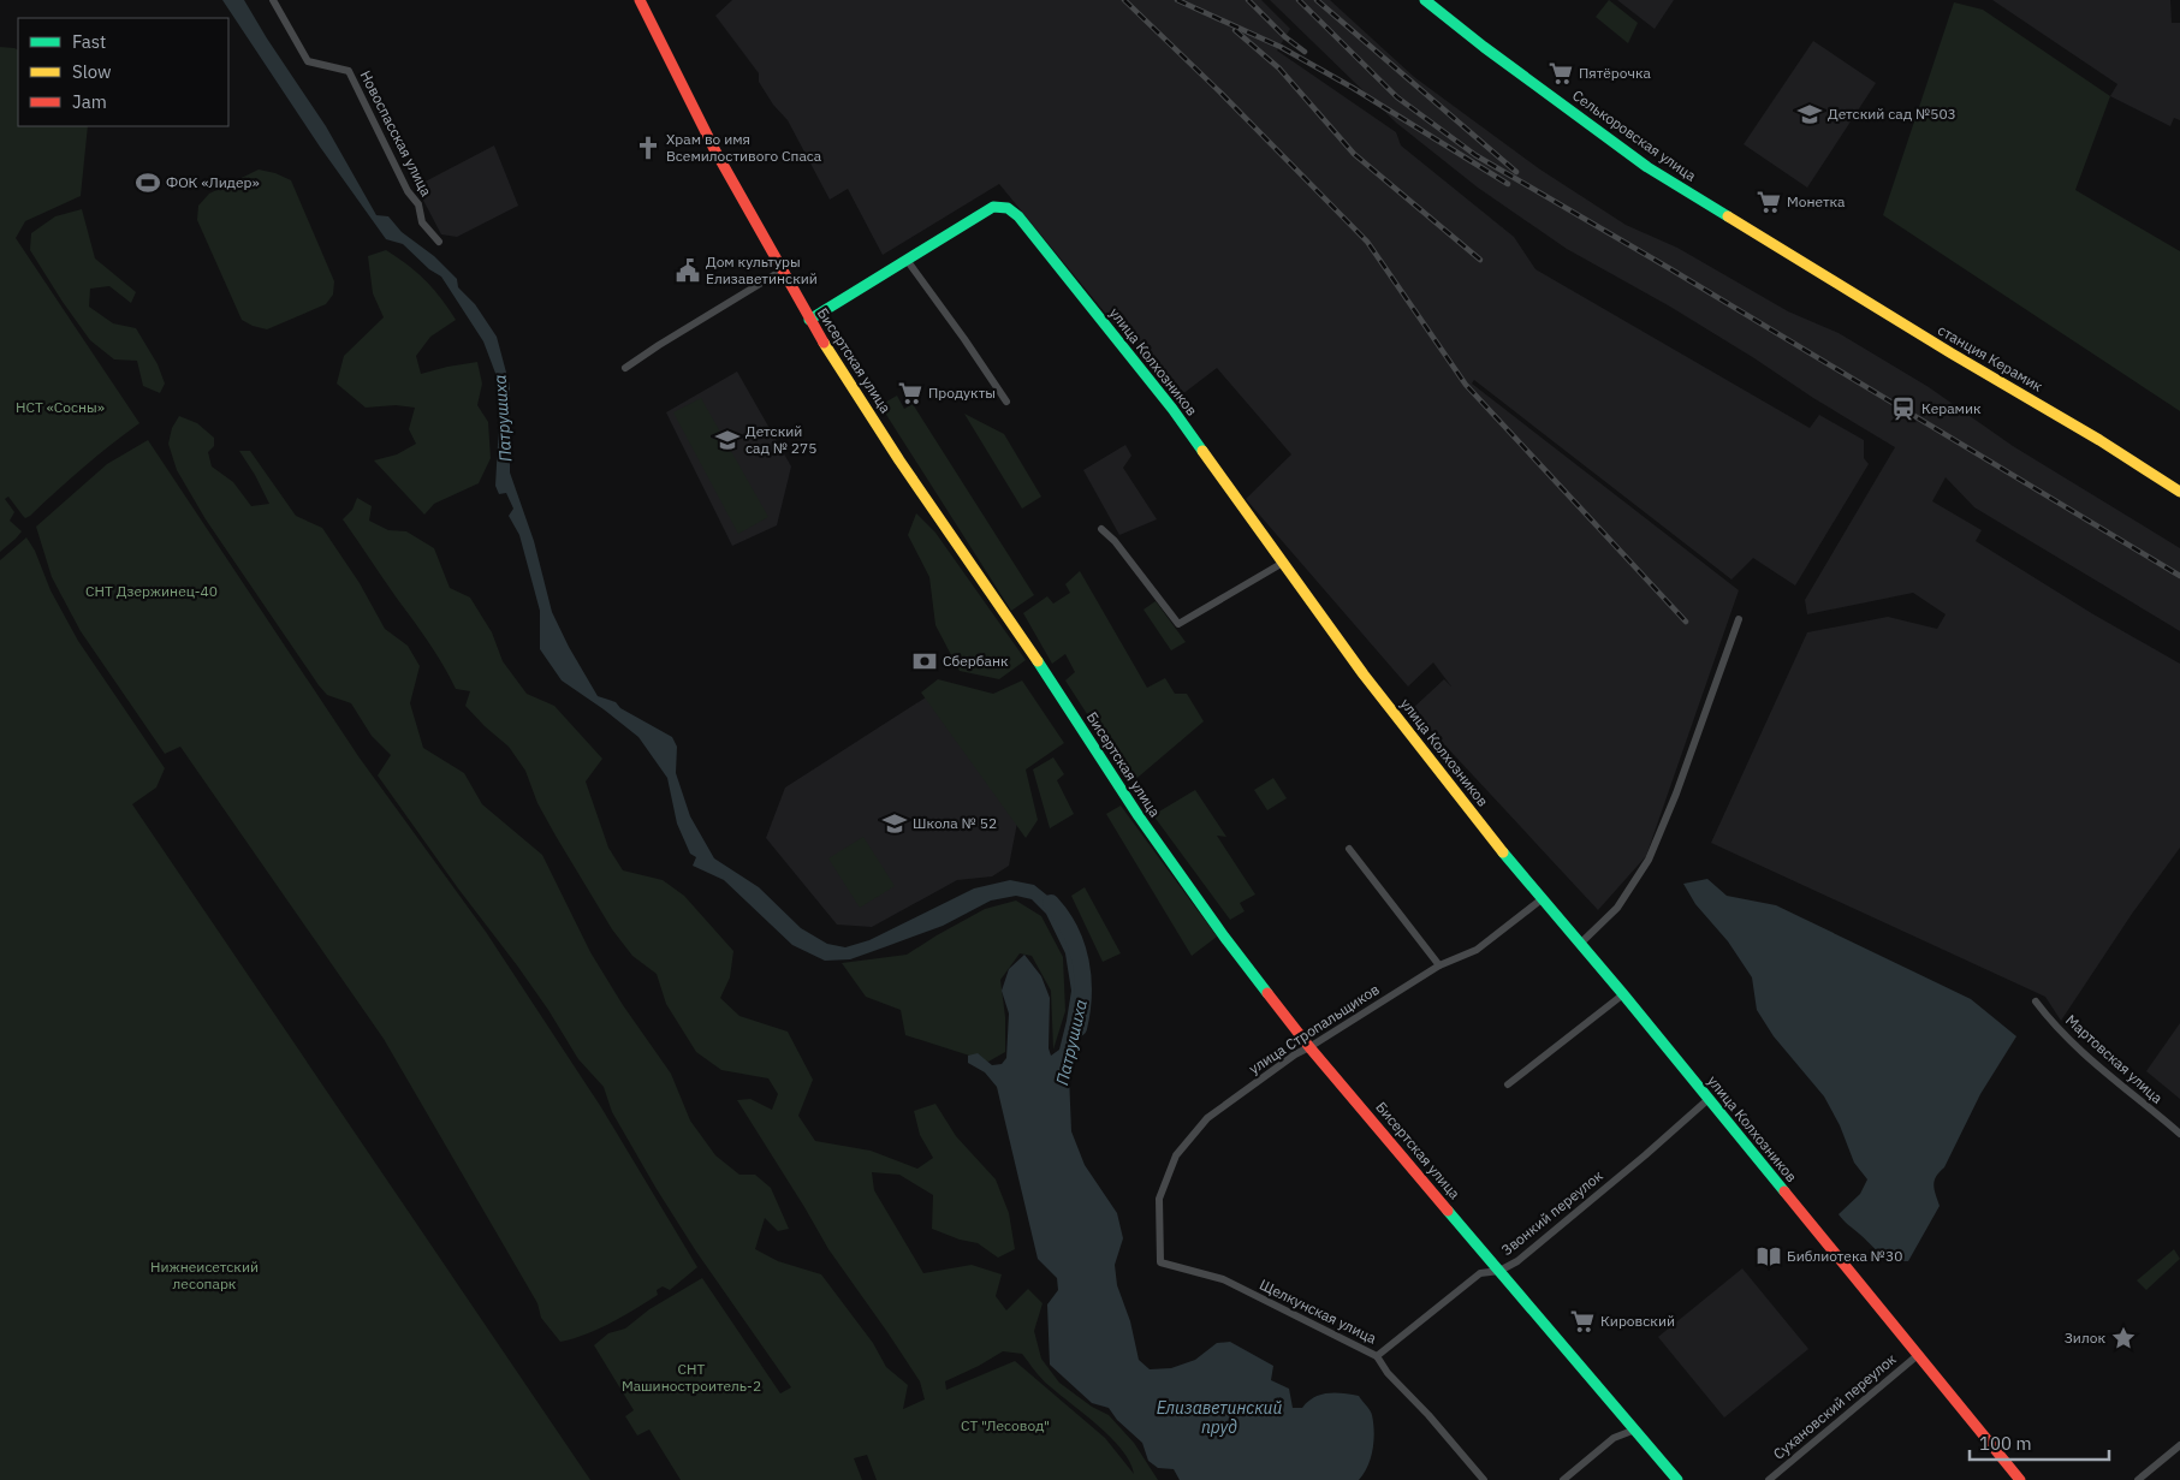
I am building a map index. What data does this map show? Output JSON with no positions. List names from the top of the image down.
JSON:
{
  "streets": {
    "main road": [
      "Селькоровская улица",
      "станция Керамик",
      "Бисертская улица",
      "улица Колхозников"
    ],
    "street": [
      "Новоспасская улица",
      "улица Стропальщиков",
      "Мартовская улица",
      "Звонкий переулок",
      "Щелкунская улица",
      "Сухановский переулок"
    ]
  },
  "crossings": [
    ["Селькоровская улица", "станция Керамик"],
    ["Бисертская улица", "улица Колхозников"],
    ["Бисертская улица", "улица Стропальщиков"],
    ["Бисертская улица", "Звонкий переулок"],
    ["улица Колхозников", "улица Стропальщиков"],
    ["улица Колхозников", "Звонкий переулок"],
    ["улица Колхозников", "Сухановский переулок"],
    ["улица Стропальщиков", "Щелкунская улица"],
    ["Звонкий переулок", "Щелкунская улица"]
  ],
  "water": ["Патрушиха", "Елизаветинский пруд"],
  "parks": [
    "НСТ «Сосны»",
    "СНТ Дзержинец-40",
    "Нижнеисетский лесопарк",
    "СНТ Машиностроитель-2",
    "СТ \"Лесовод\""
  ],
  "places": {
    "supermarket": [
      "Пятёрочка",
      "Монетка",
      "Продукты",
      "Кировский"
    ],
    "school or university": ["Детский сад №503", "Детский сад № 275", "Школа № 52"],
    "church": ["Храм во имя Всемилостивого Спаса"],
    "sports": ["ФОК «Лидер»"],
    "public building": ["Дом культуры Елизаветинский"],
    "station": ["Керамик"],
    "bank": ["Сбербанк"],
    "library": ["Библиотека №30"],
    "place": ["Зилок"]
  },
  "legend": ["Fast", "Slow", "Jam"],
  "scale_bar": "100 m"
}
